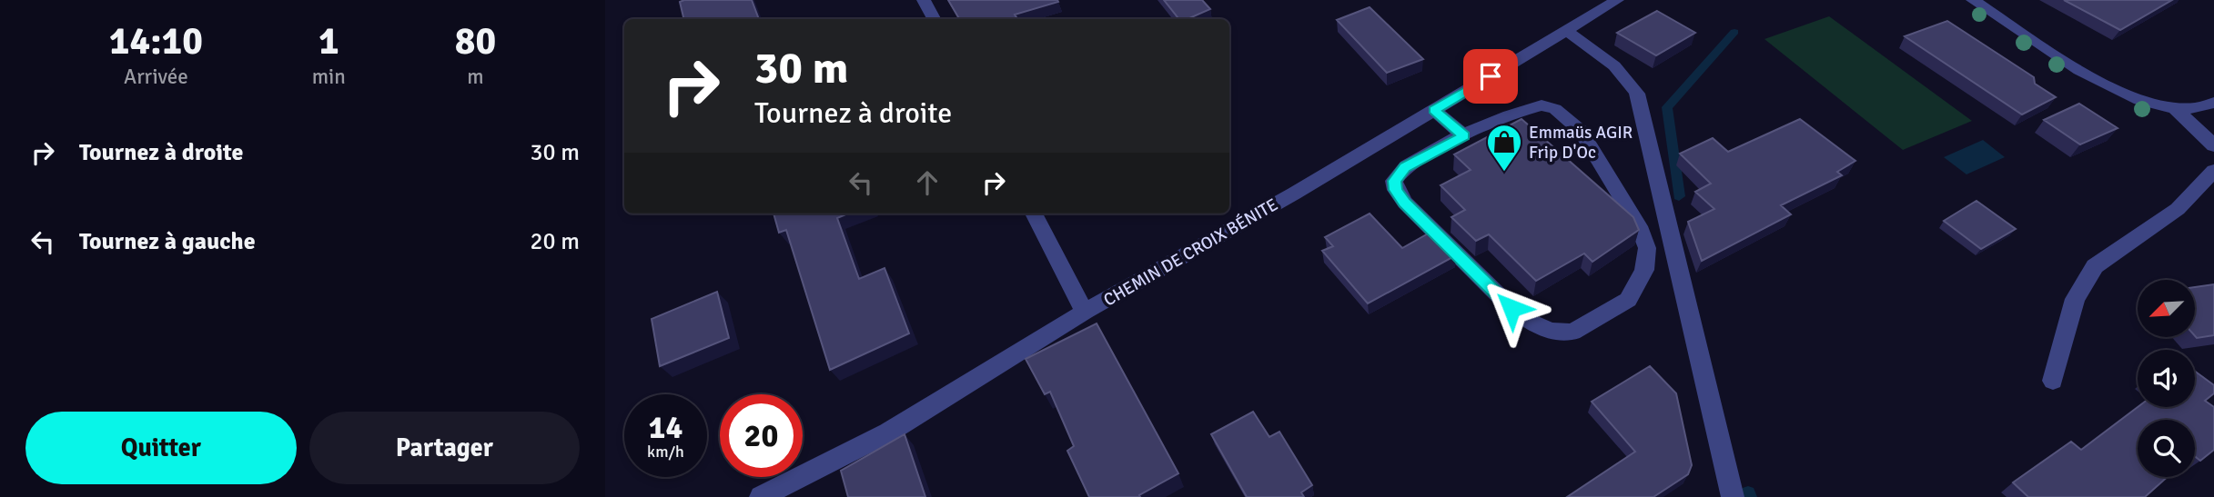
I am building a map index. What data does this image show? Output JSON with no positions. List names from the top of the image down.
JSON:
{
  "streets": {
    "street": ["CHEMIN DE CROIX BÉNITE"]
  },
  "places": {
    "shop": ["Emmaüs AGIR Frip D'Oc"]
  },
  "north": "bottom left",
  "page": {
    "eta": [
      "14:10",
      "Arrivée",
      "1",
      "min",
      "80",
      "m"
    ],
    "turn": ["30 m", "Tournez à droite"],
    "list": [
      {
        "name": "Tournez à droite",
        "value": "30 m"
      },
      {
        "name": "Tournez à gauche",
        "value": "20 m"
      }
    ],
    "speed": "14 km/h",
    "limit": "20",
    "buttons": ["Quitter", "Partager"]
  }
}
